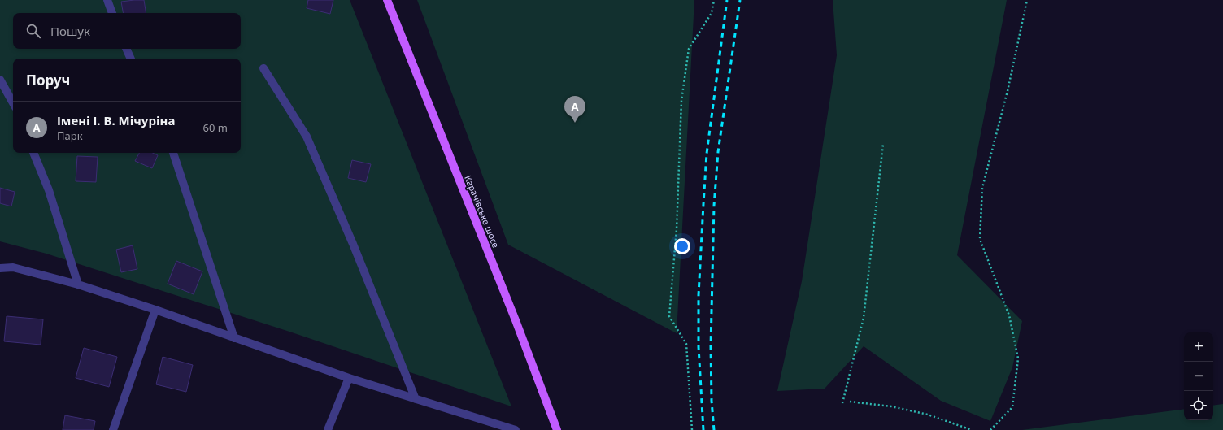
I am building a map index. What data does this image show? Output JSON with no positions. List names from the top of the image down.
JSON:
{
  "streets": {
    "main road": ["Карачівське шосе"]
  },
  "page": {
    "search": "Пошук",
    "heading": "Поруч",
    "pins": "A",
    "list": [
      {
        "mark": "A",
        "name": "Імені І. В. Мічуріна",
        "note": "Парк",
        "value": "60 m"
      }
    ],
    "map_buttons": ["+", "−"]
  }
}
